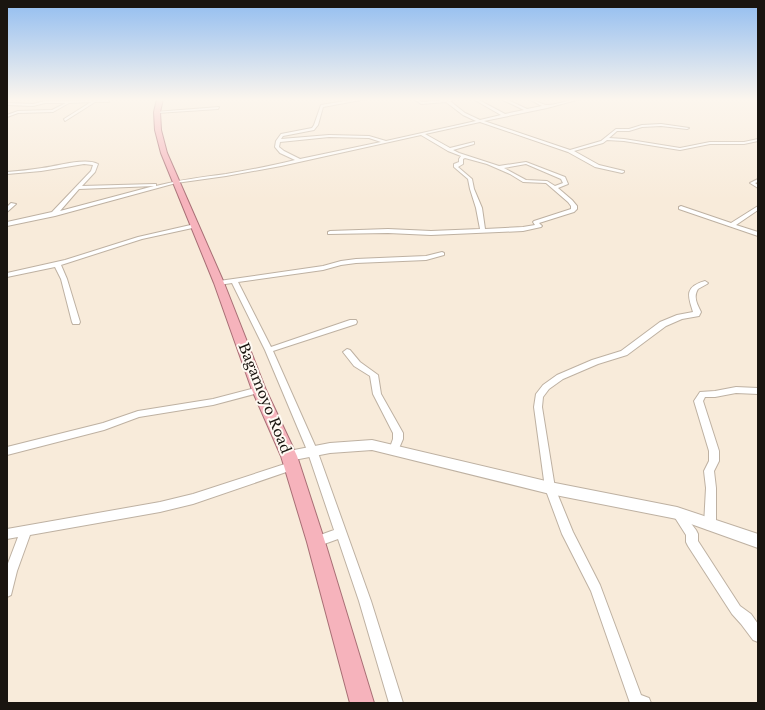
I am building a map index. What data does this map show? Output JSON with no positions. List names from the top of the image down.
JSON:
{
  "streets": {
    "highway": ["Bagamoyo Road"]
  }
}
